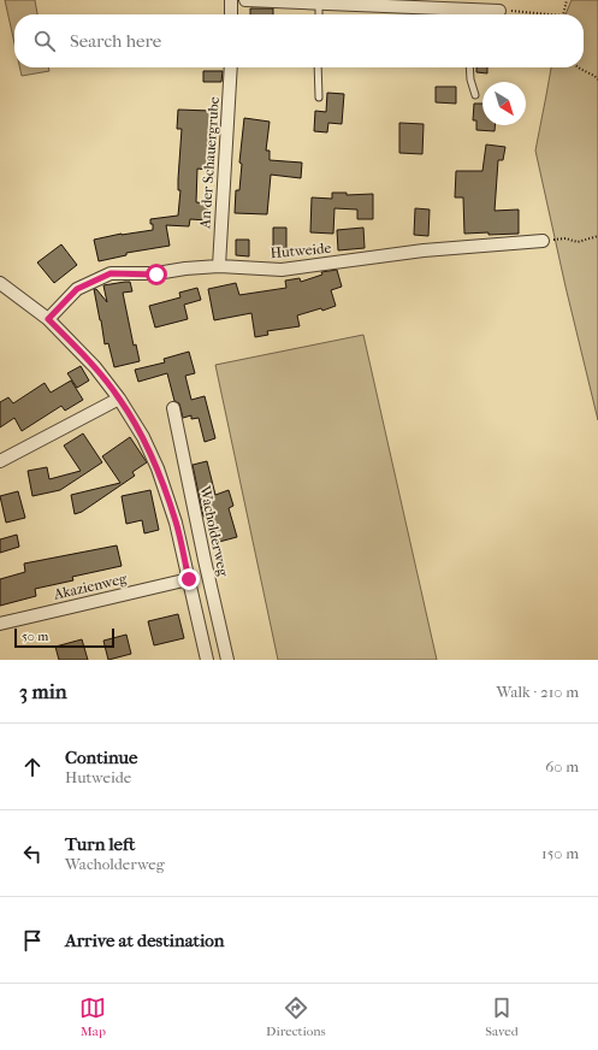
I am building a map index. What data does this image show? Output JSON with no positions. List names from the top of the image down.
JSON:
{
  "streets": {
    "street": [
      "An der Schauergrube",
      "Hutweide",
      "Wacholderweg",
      "Akazienweg"
    ]
  },
  "crossings": [
    ["An der Schauergrube", "Hutweide"]
  ],
  "scale_bar": "50 m",
  "north": "bottom right",
  "page": {
    "search": "Search here",
    "scale": "50 m",
    "heading": ["3 min", "Walk · 210 m"],
    "list": [
      ["Continue", "Hutweide", "60 m"],
      ["Turn left", "Wacholderweg", "150 m"],
      "Arrive at destination"
    ],
    "nav": ["Map", "Directions", "Saved"]
  }
}
